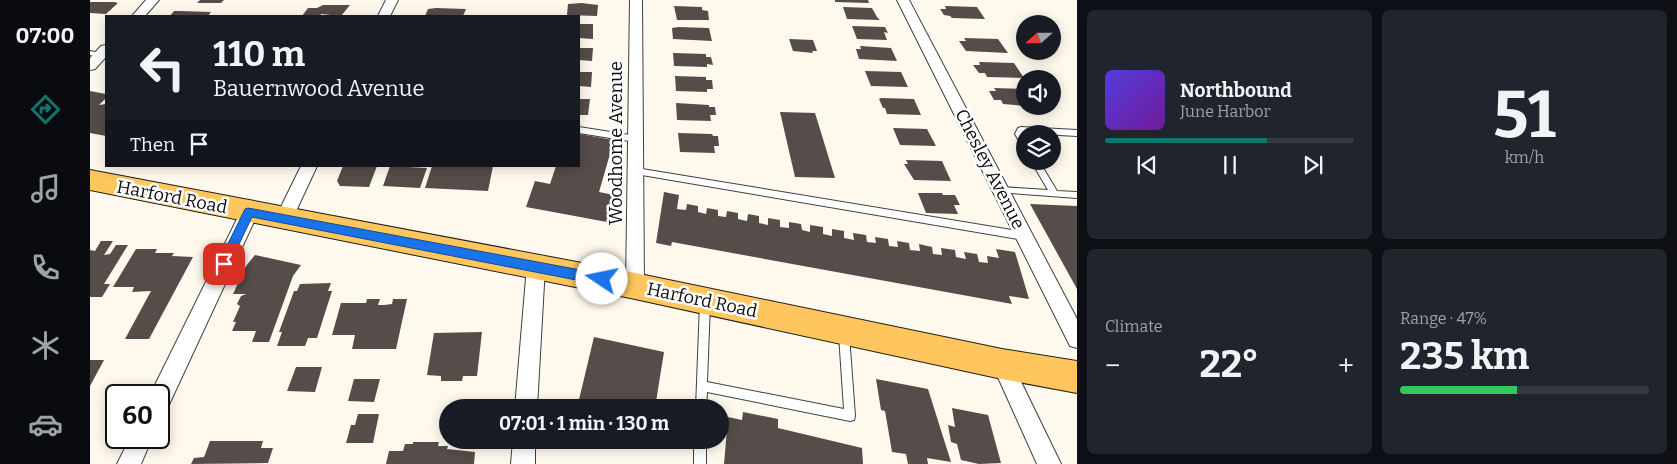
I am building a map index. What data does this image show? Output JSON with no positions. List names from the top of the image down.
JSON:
{
  "streets": {
    "main road": ["Harford Road"],
    "street": ["Woodhome Avenue", "Chesley Avenue"]
  },
  "crossings": [
    ["Woodhome Avenue", "Harford Road"]
  ],
  "north": "left",
  "page": {
    "tabs": "07:00",
    "tile": [
      ["51", "km/h"],
      "Climate",
      ["Range · 47%", "235 km"]
    ],
    "turn": ["110 m", "Bauernwood Avenue"],
    "song": ["Northbound", "June Harbor"],
    "then": "Then",
    "heat": ["−", "22°", "+"],
    "limit": "60",
    "trip": "07:01 · 1 min · 130 m"
  }
}
